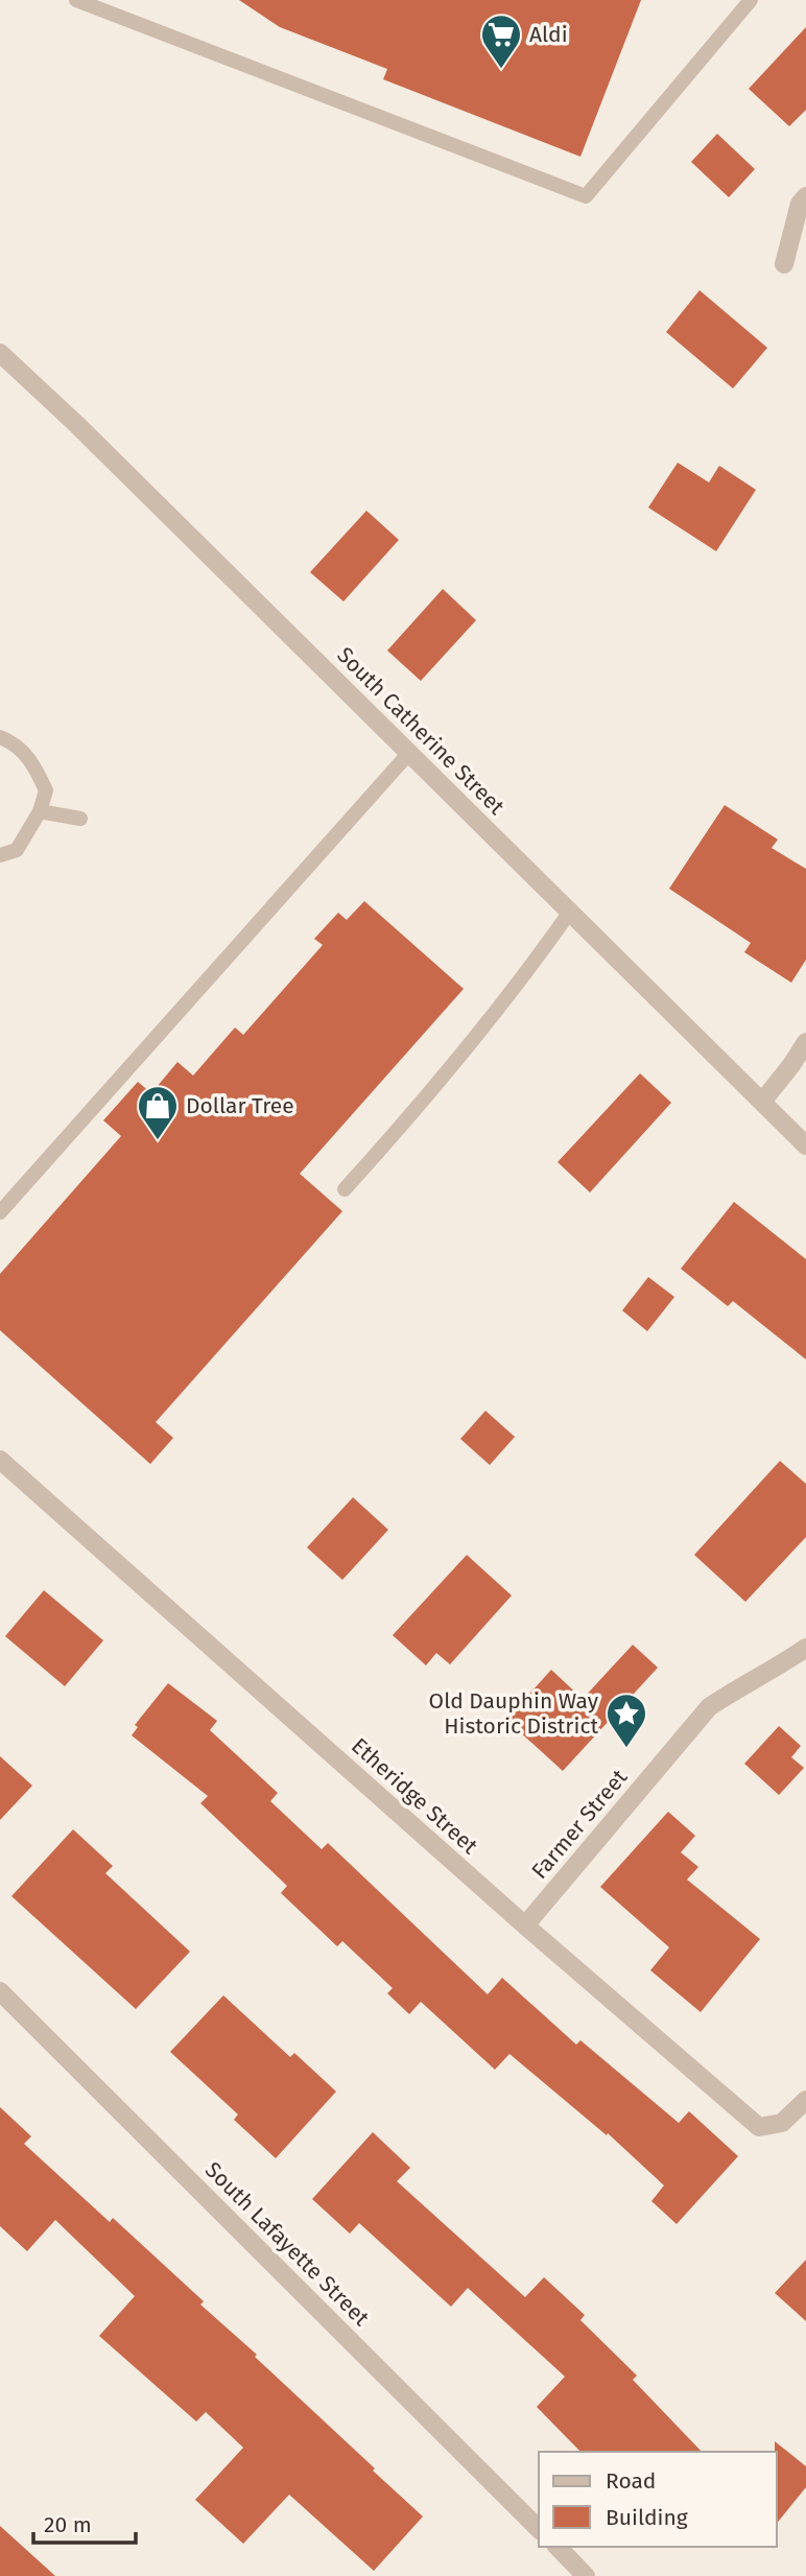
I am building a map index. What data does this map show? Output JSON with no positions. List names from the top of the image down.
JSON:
{
  "streets": {
    "street": [
      "South Catherine Street",
      "Etheridge Street",
      "Farmer Street",
      "South Lafayette Street"
    ]
  },
  "crossings": [
    ["Etheridge Street", "Farmer Street"]
  ],
  "places": {
    "supermarket": ["Aldi"],
    "shop": ["Dollar Tree"],
    "place": ["Old Dauphin Way Historic District"]
  },
  "legend": ["Road", "Building"],
  "scale_bar": "20 m"
}
